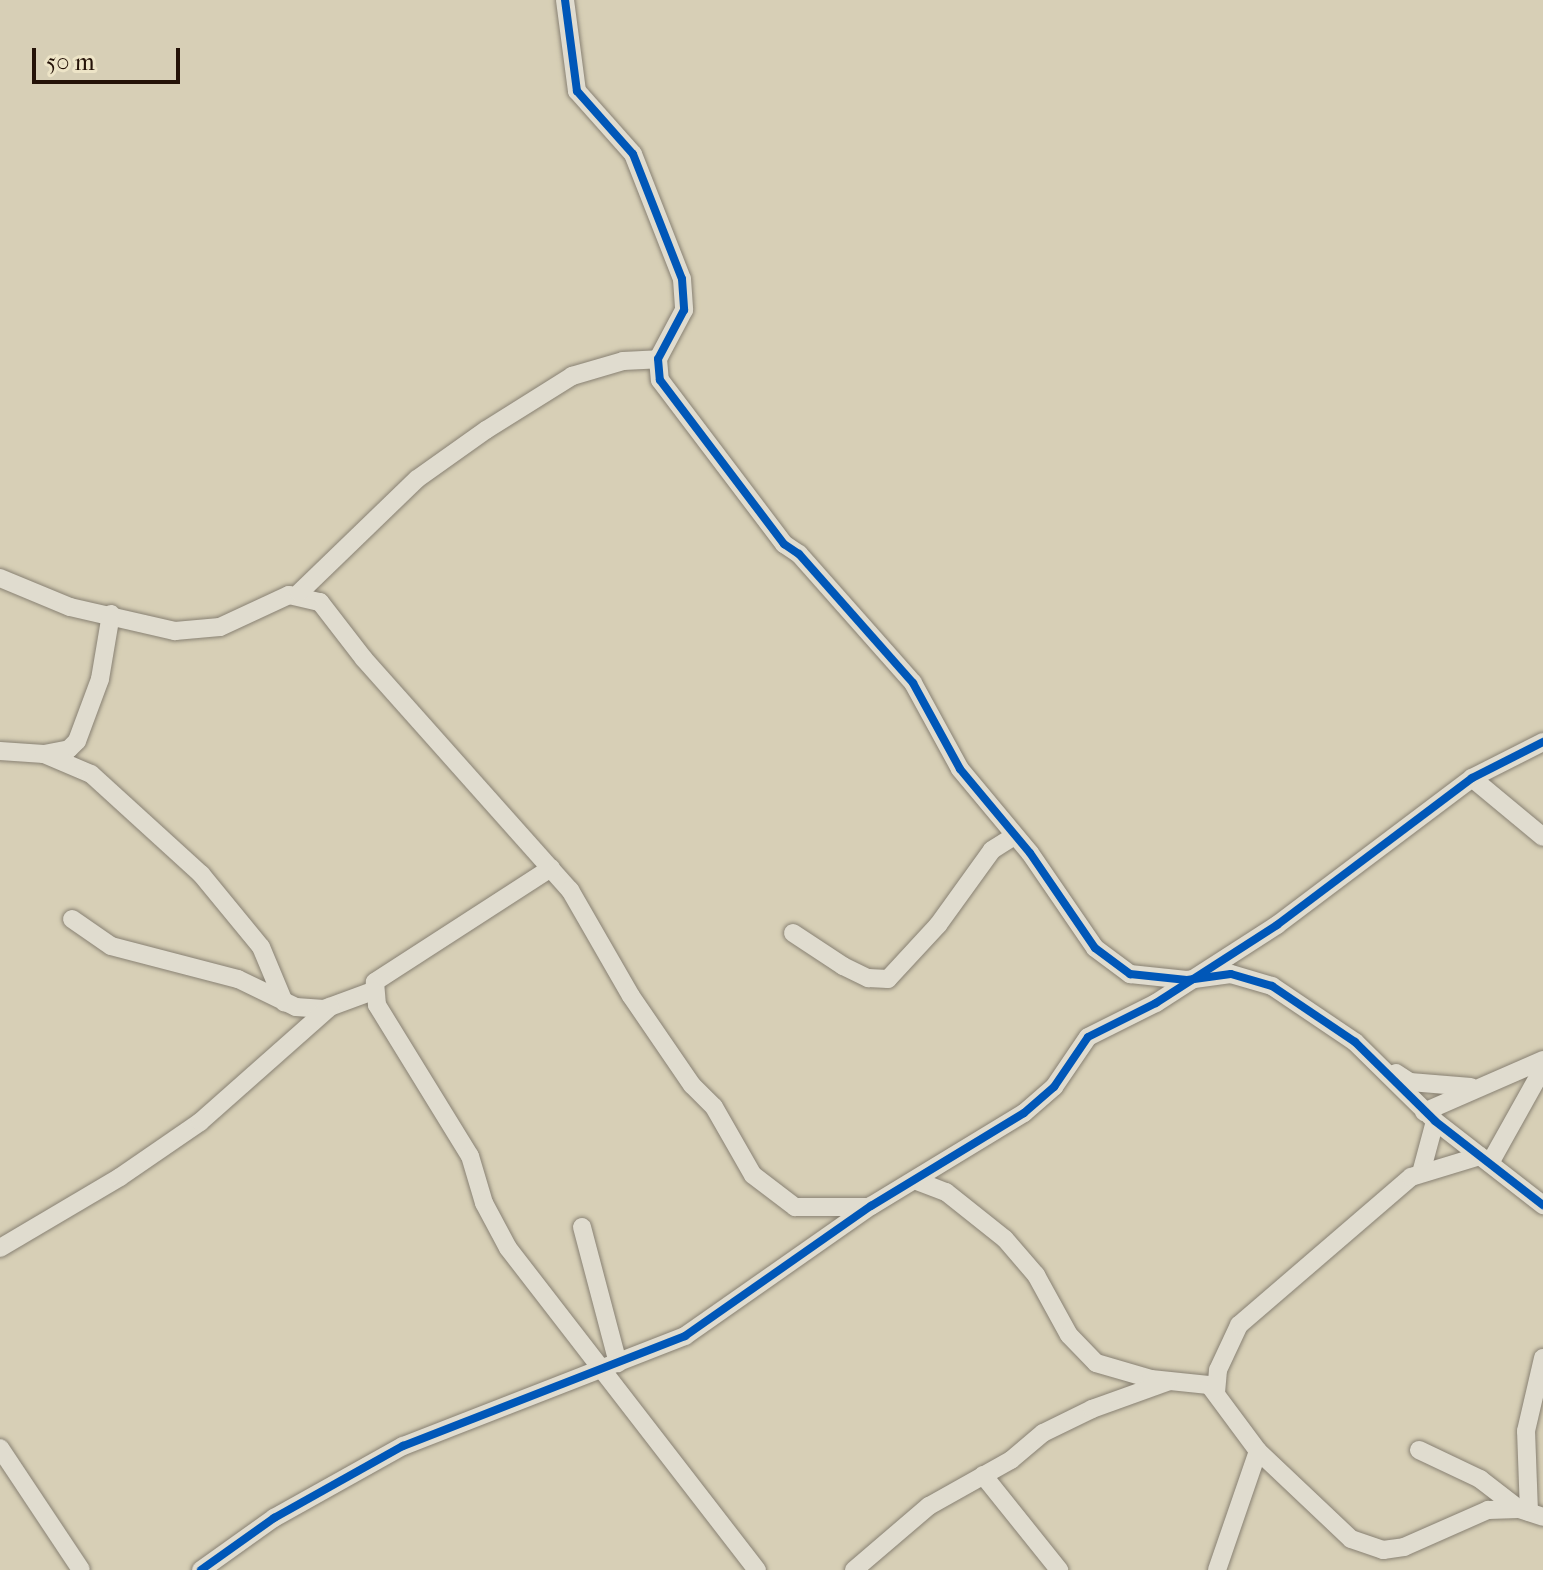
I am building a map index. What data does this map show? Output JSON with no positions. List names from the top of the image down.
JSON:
{
  "scale_bar": "50 m"
}
